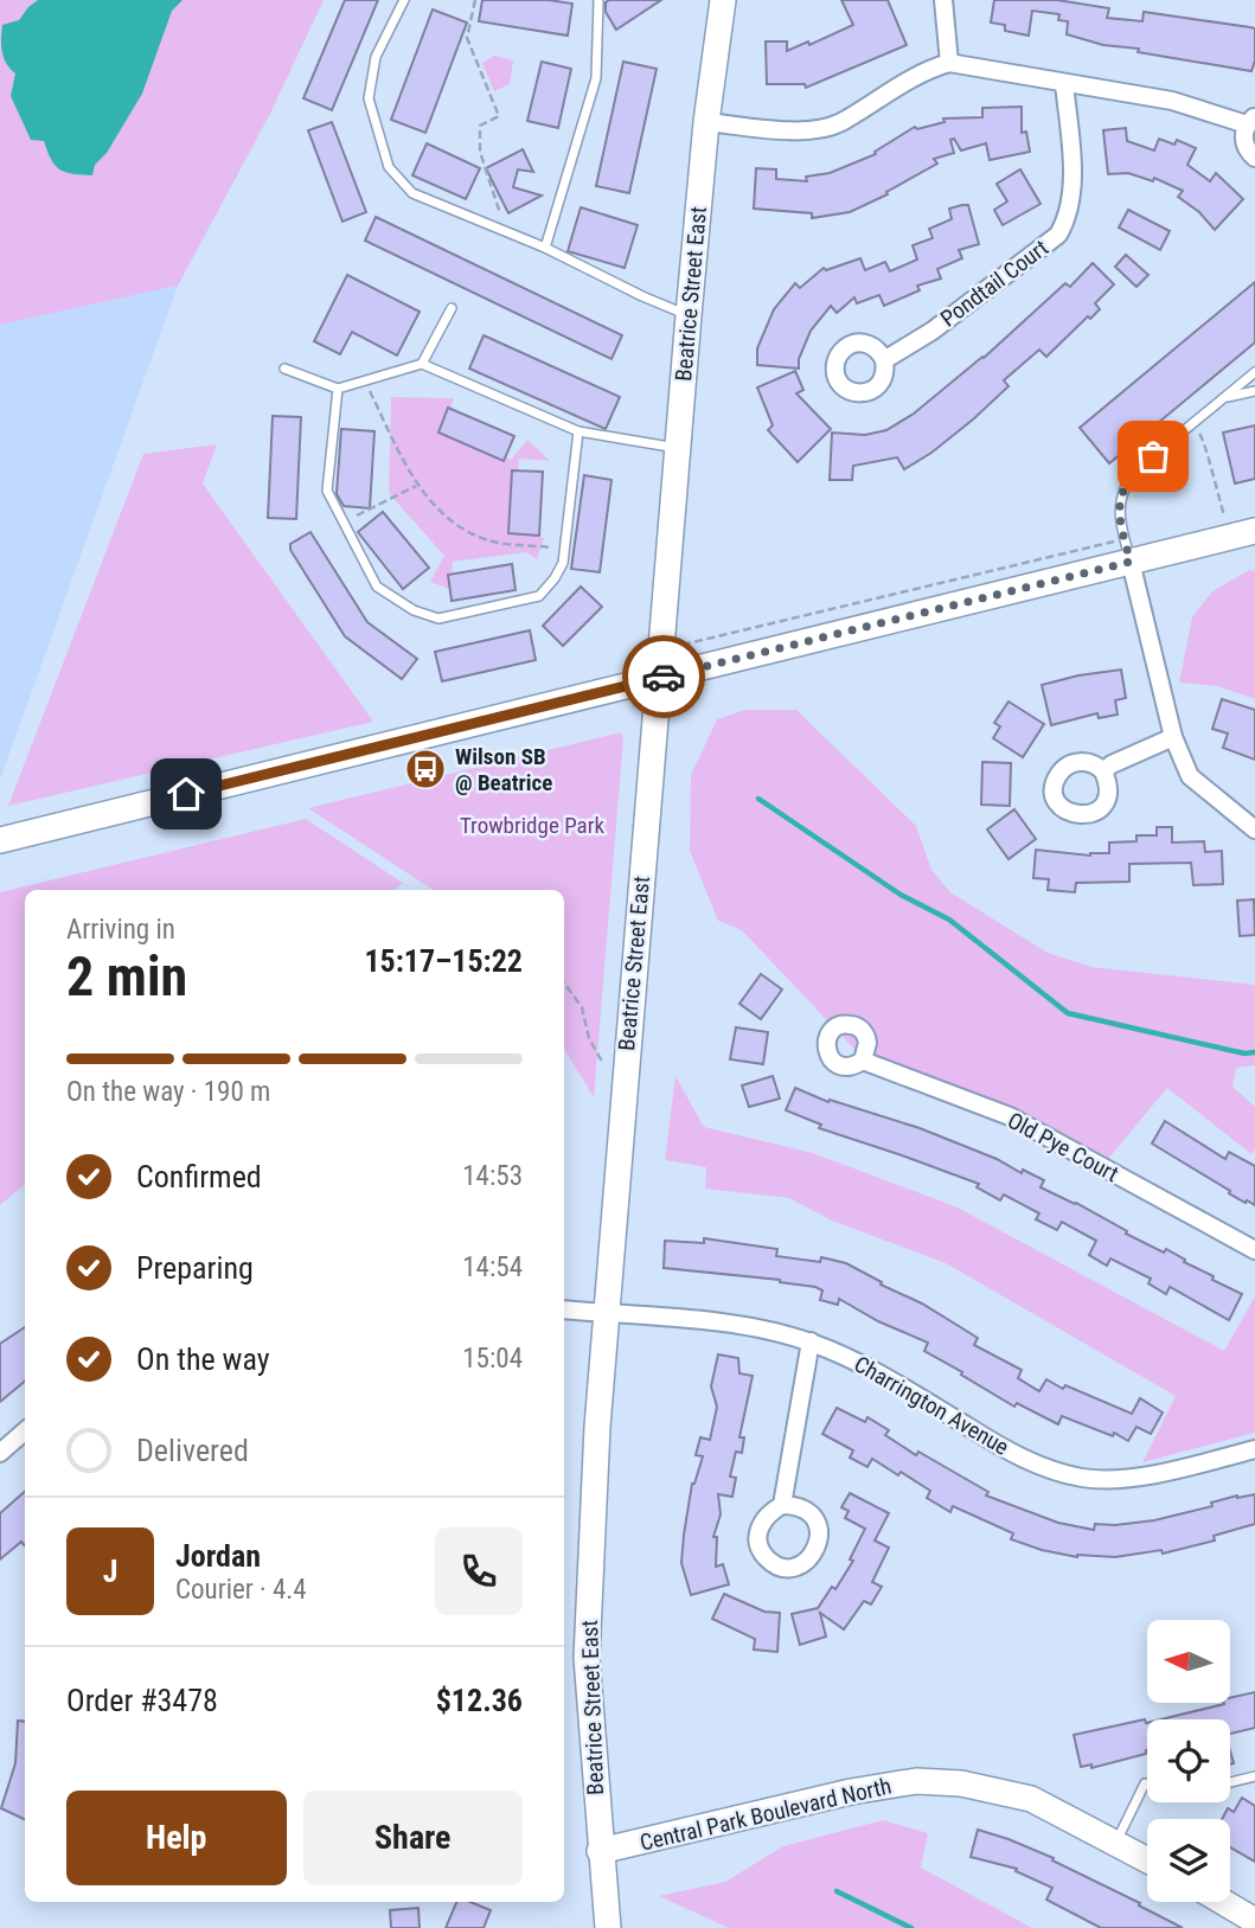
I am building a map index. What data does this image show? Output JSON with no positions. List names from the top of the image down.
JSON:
{
  "streets": {
    "street": [
      "Pondtail Court",
      "Beatrice Street East",
      "Old Pye Court",
      "Charrington Avenue",
      "Central Park Boulevard North"
    ]
  },
  "crossings": [
    ["Beatrice Street East", "Charrington Avenue"],
    ["Beatrice Street East", "Central Park Boulevard North"]
  ],
  "parks": ["Trowbridge Park"],
  "places": {
    "bus stop": ["Wilson SB @ Beatrice"]
  },
  "north": "left",
  "page": {
    "heading": ["2 min", "Arriving in", "15:17–15:22"],
    "panel": [
      "Jordan",
      "Courier · 4.4",
      "Order #3478",
      "$12.36"
    ],
    "bar": "On the way · 190 m",
    "list": [
      ["Confirmed", "14:53"],
      ["Preparing", "14:54"],
      ["On the way", "15:04"],
      "Delivered"
    ],
    "round": "J",
    "buttons": ["Help", "Share"]
  }
}
